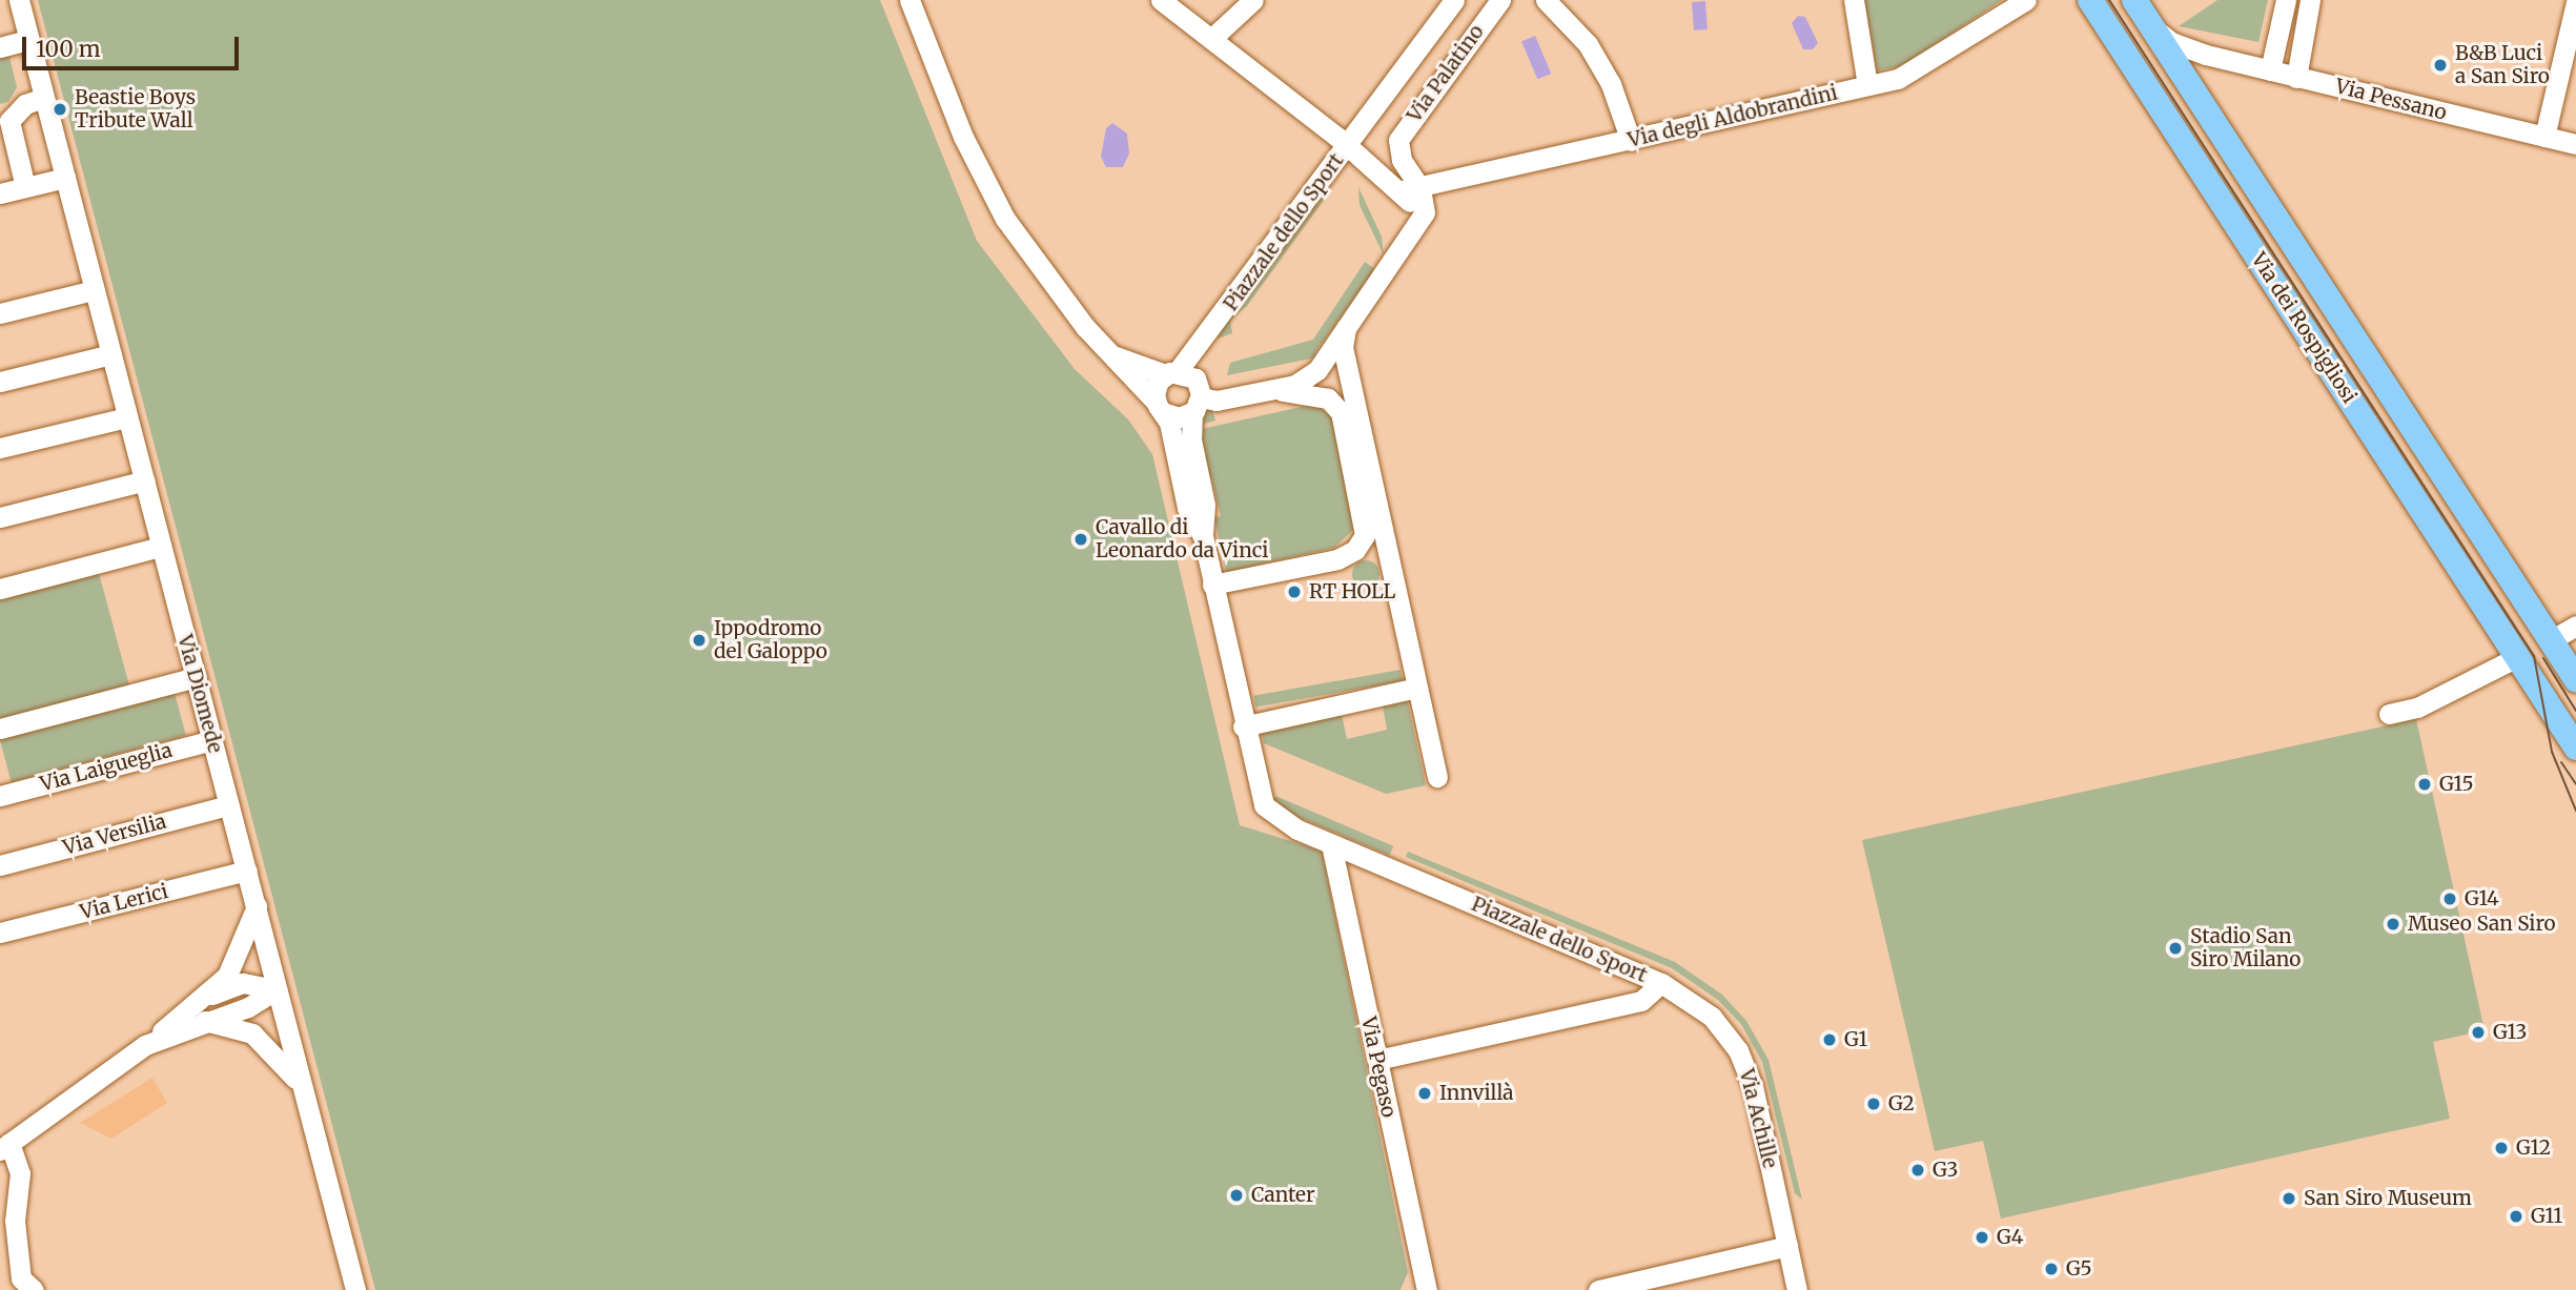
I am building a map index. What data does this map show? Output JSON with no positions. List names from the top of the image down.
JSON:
{
  "streets": {
    "main road": ["Via dei Rospigliosi"],
    "street": [
      "Via Palatino",
      "Via Pessano",
      "Via degli Aldobrandini",
      "Piazzale dello Sport",
      "Via Diomede",
      "Via Laigueglia",
      "Via Versilia",
      "Via Lerici",
      "Via Pegaso",
      "Via Achille"
    ]
  },
  "crossings": [
    ["Via Palatino", "Via degli Aldobrandini"],
    ["Via Palatino", "Piazzale dello Sport"],
    ["Via Pessano", "Via dei Rospigliosi"],
    ["Via degli Aldobrandini", "Piazzale dello Sport"],
    ["Piazzale dello Sport", "Via Pegaso"],
    ["Piazzale dello Sport", "Via Achille"],
    ["Via Diomede", "Via Laigueglia"],
    ["Via Diomede", "Via Versilia"],
    ["Via Diomede", "Via Lerici"]
  ],
  "places": [
    "B&B Luci a San Siro",
    "Beastie Boys Tribute Wall",
    "Cavallo di Leonardo da Vinci",
    "RT HOLL",
    "Ippodromo del Galoppo",
    "G15",
    "G14",
    "Museo San Siro",
    "Stadio San Siro Milano",
    "G13",
    "G1",
    "Innvillà",
    "G2",
    "G12",
    "G3",
    "Canter",
    "San Siro Museum",
    "G11",
    "G4",
    "G5"
  ],
  "scale_bar": "100 m"
}
